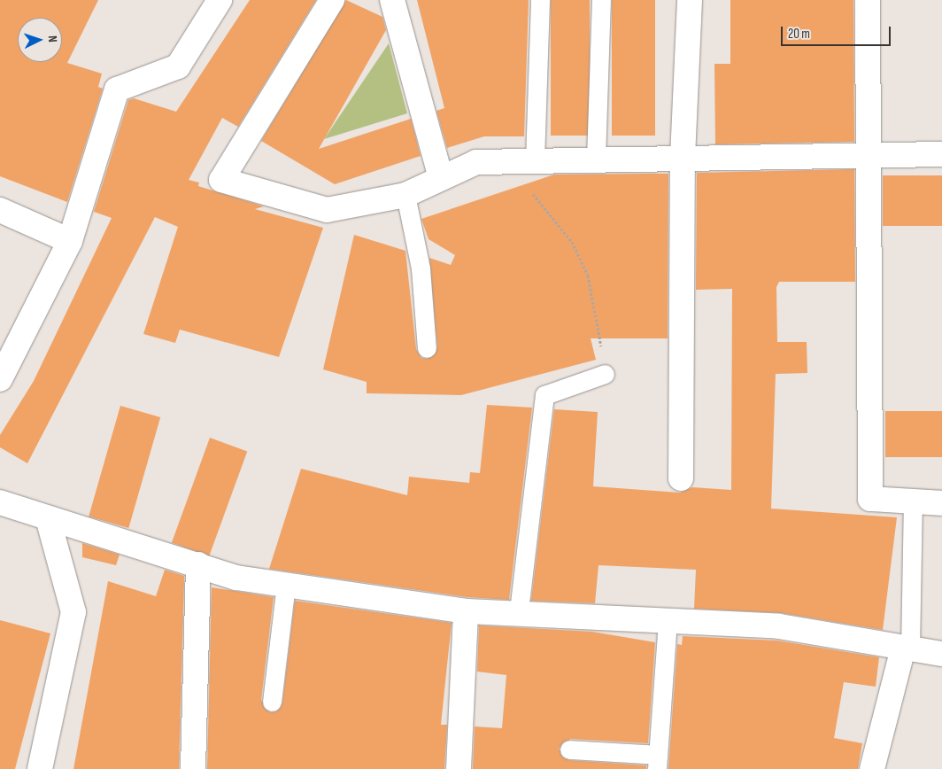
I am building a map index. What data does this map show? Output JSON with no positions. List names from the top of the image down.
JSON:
{
  "scale_bar": "20 m",
  "north": "right"
}
